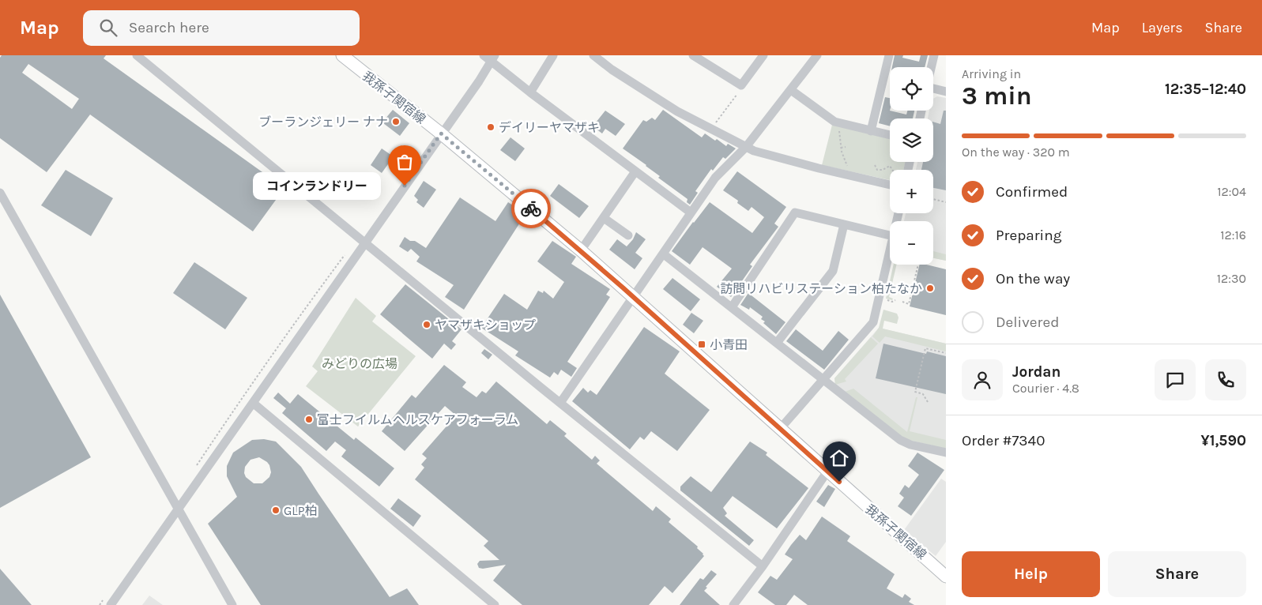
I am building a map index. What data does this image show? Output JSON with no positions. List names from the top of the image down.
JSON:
{
  "streets": {
    "main road": ["我孫子関宿線"]
  },
  "parks": ["みどりの広場"],
  "places": {
    "other": [
      "ブーランジェリー ナナ",
      "デイリーヤマザキ",
      "コインランドリー",
      "訪問リハビリステーション柏たなか",
      "ヤマザキショップ",
      "富士フイルムヘルスケアフォーラム",
      "GLP柏"
    ],
    "transit": ["小青田"]
  },
  "page": {
    "header": "Map",
    "search": "Search here",
    "nav": ["Map", "Layers", "Share"],
    "heading": ["3 min", "Arriving in", "12:35–12:40"],
    "panel": [
      "Jordan",
      "Courier · 4.8",
      "Order #7340",
      "¥1,590"
    ],
    "map_buttons": ["+", "−"],
    "bar": "On the way · 320 m",
    "list": [
      ["Confirmed", "12:04"],
      ["Preparing", "12:16"],
      ["On the way", "12:30"],
      "Delivered"
    ],
    "bubble": "コインランドリー",
    "buttons": ["Help", "Share"]
  }
}
